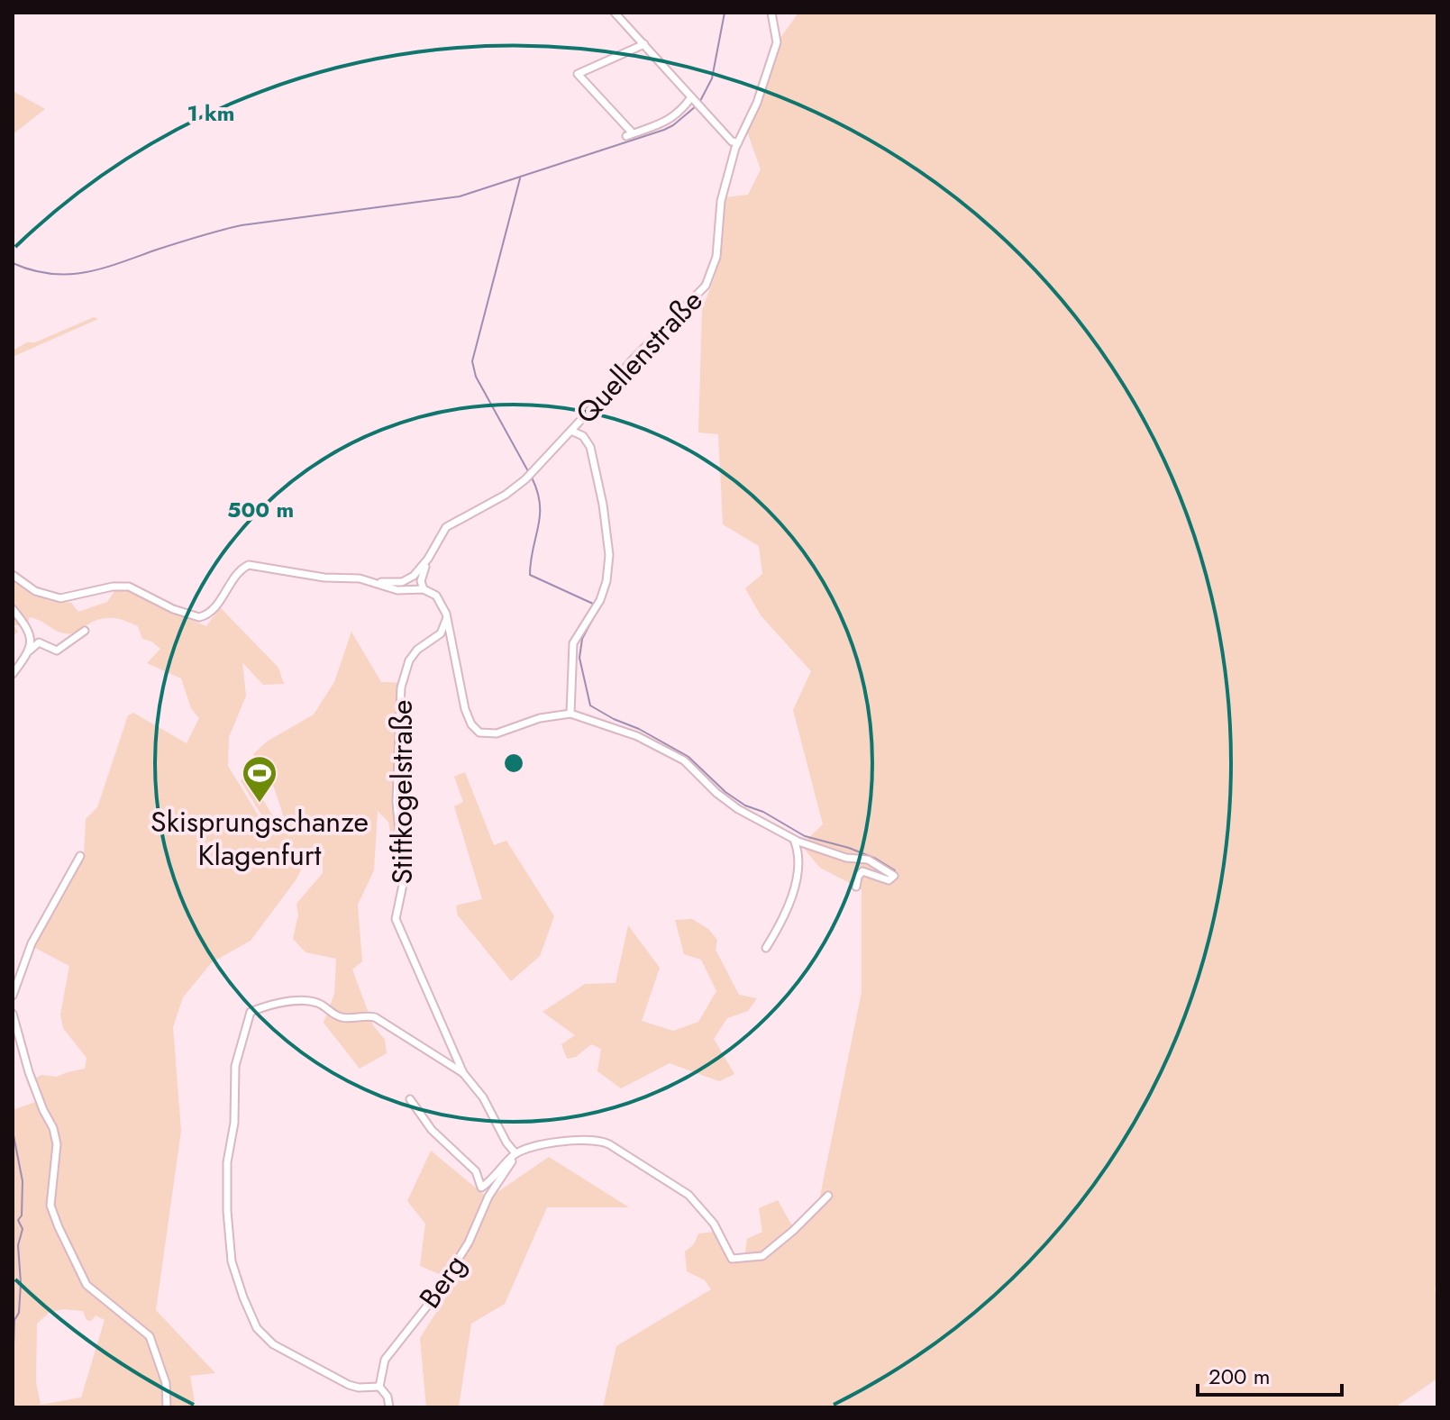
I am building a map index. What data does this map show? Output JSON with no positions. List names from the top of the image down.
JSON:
{
  "streets": {
    "street": ["Quellenstraße", "Stiftkogelstraße", "Berg"]
  },
  "crossings": [
    ["Stiftkogelstraße", "Berg"]
  ],
  "places": {
    "sports": ["Skisprungschanze Klagenfurt"]
  },
  "scale_bar": "200 m",
  "rings": ["1 km", "500 m"]
}
